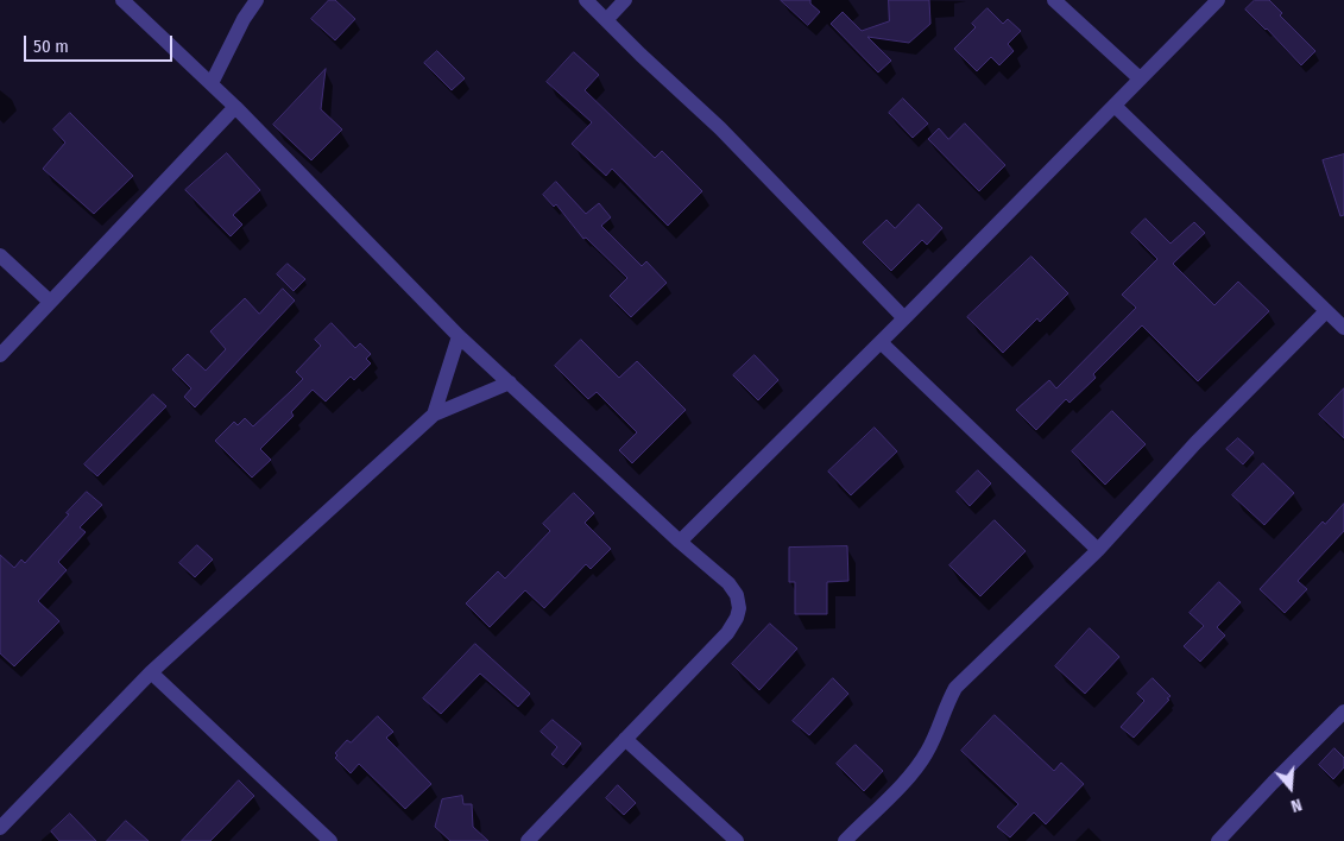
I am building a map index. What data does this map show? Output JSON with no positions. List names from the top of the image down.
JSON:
{
  "scale_bar": "50 m",
  "north": "bottom"
}
